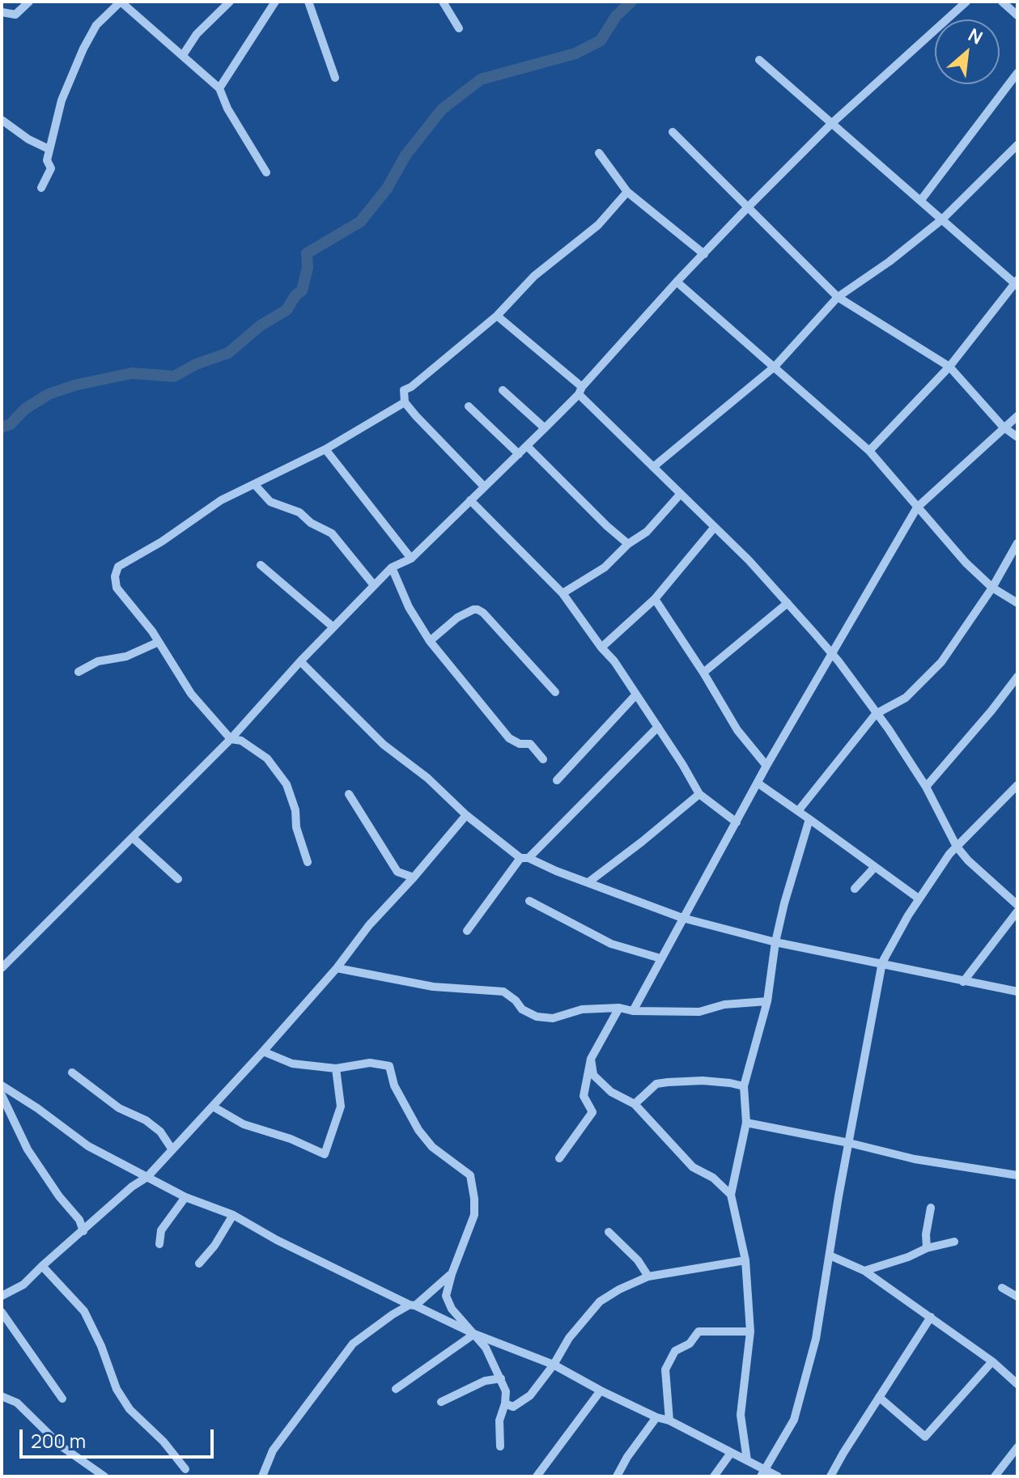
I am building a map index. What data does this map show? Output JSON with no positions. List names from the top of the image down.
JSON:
{
  "scale_bar": "200 m",
  "north": "top right"
}
